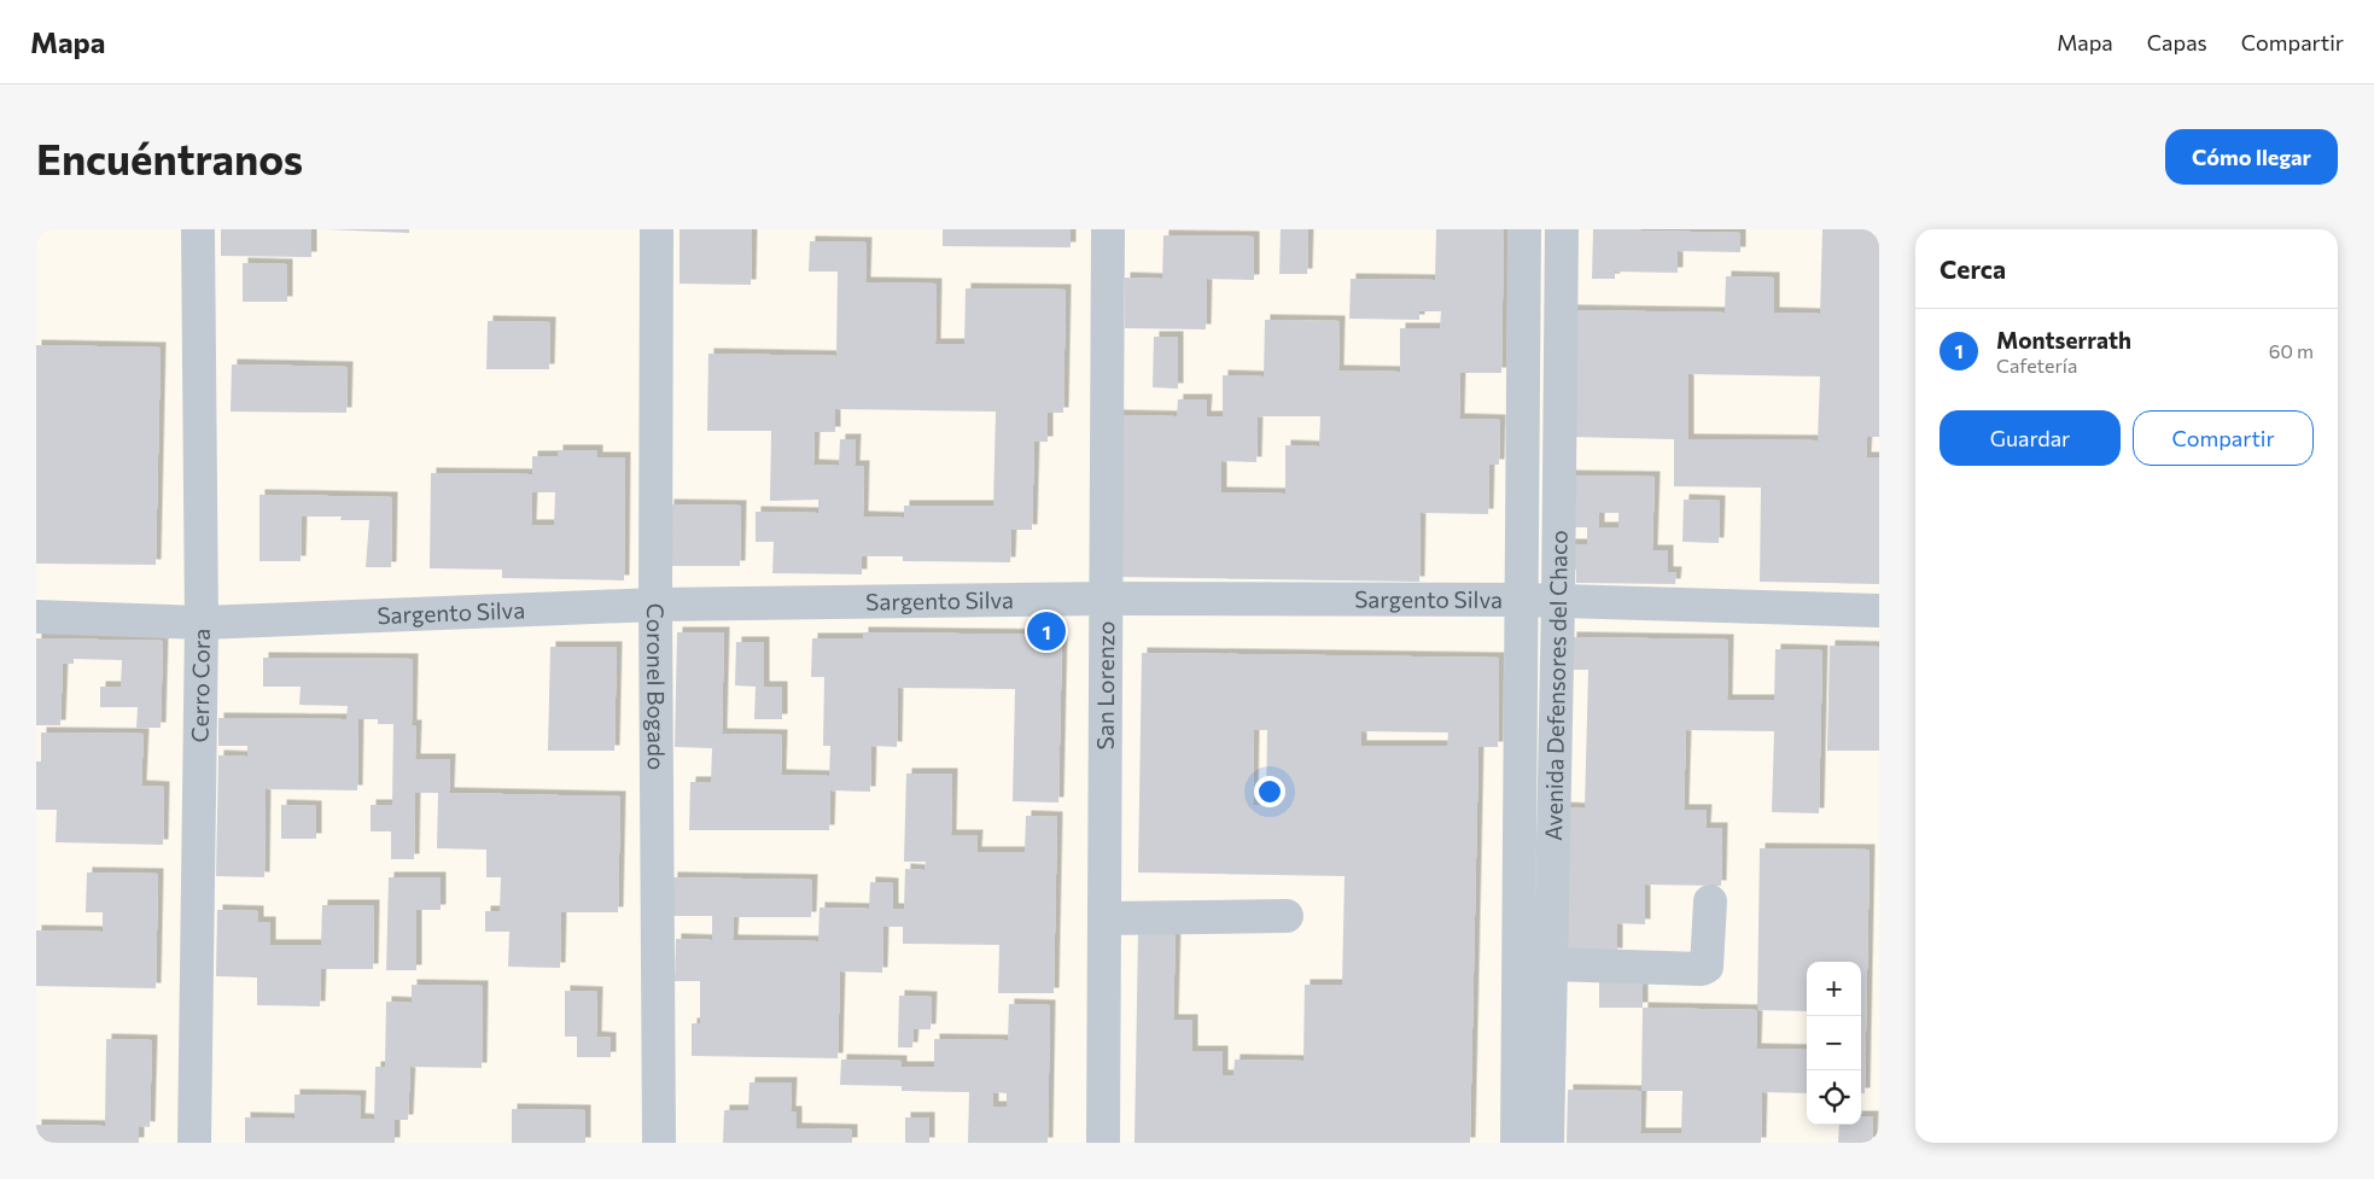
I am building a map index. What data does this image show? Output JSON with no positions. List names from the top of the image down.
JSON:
{
  "streets": {
    "street": [
      "Sargento Silva",
      "Cerro Cora",
      "Coronel Bogado",
      "San Lorenzo",
      "Avenida Defensores del Chaco"
    ]
  },
  "crossings": [
    ["Sargento Silva", "Cerro Cora"],
    ["Sargento Silva", "Coronel Bogado"],
    ["Sargento Silva", "San Lorenzo"],
    ["Sargento Silva", "Avenida Defensores del Chaco"]
  ],
  "page": {
    "header": "Mapa",
    "nav": ["Mapa", "Capas", "Compartir"],
    "buttons": [
      "Cómo llegar",
      ["Guardar", "Compartir"]
    ],
    "title": "Encuéntranos",
    "heading": "Cerca",
    "list": [
      {
        "mark": "1",
        "name": "Montserrath",
        "note": "Cafetería",
        "value": "60 m"
      }
    ],
    "pins": "1",
    "map_buttons": ["+", "−"]
  }
}
